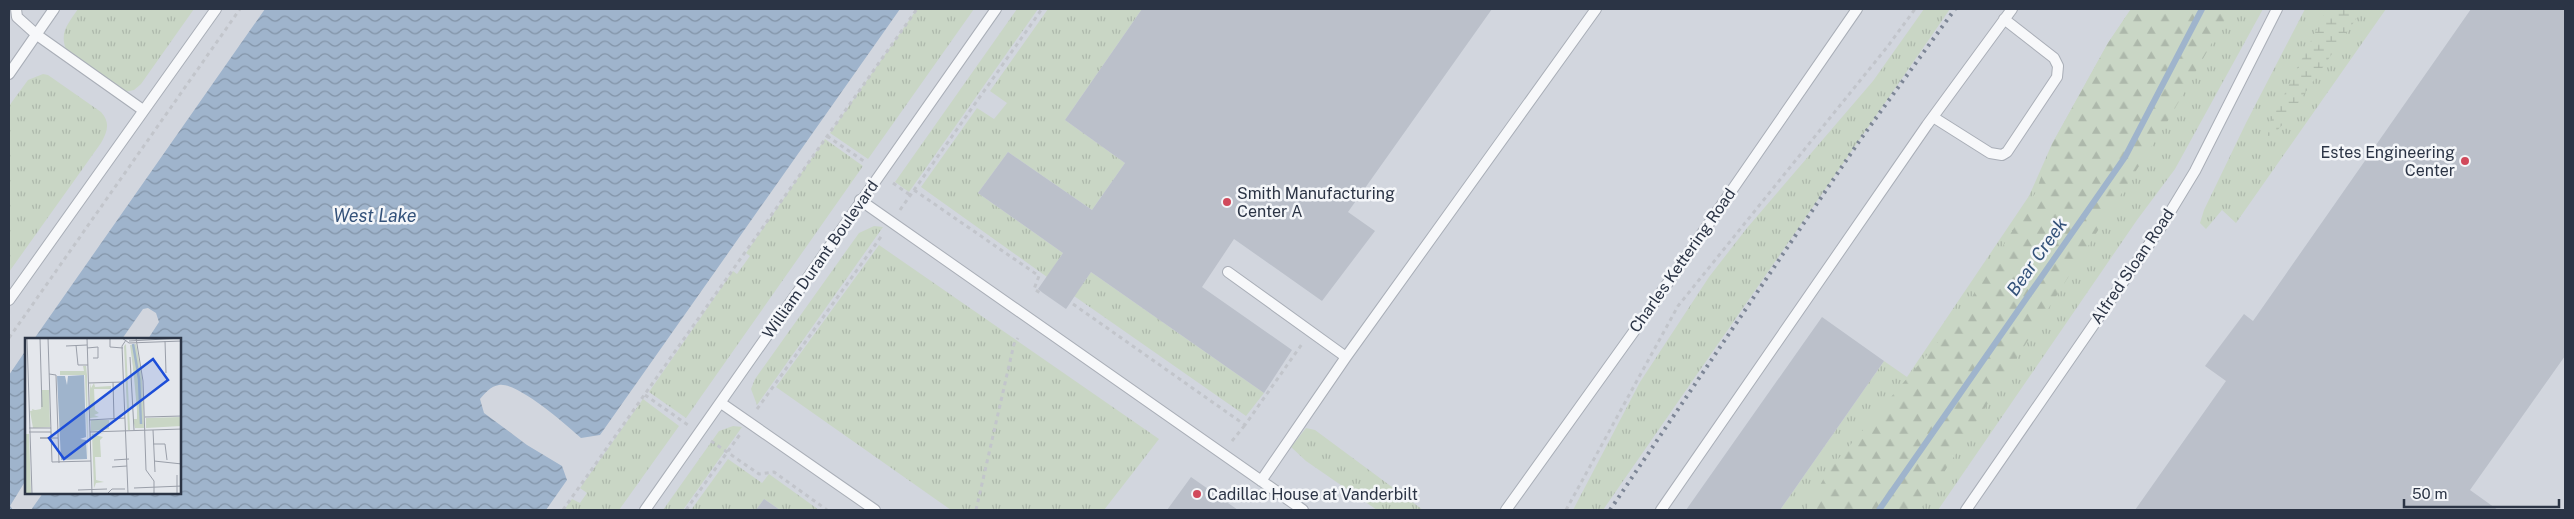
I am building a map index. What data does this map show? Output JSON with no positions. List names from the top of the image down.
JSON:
{
  "streets": {
    "lane": ["William Durant Boulevard", "Charles Kettering Road", "Alfred Sloan Road"]
  },
  "water": ["West Lake", "Bear Creek"],
  "places": ["Estes Engineering Center", "Smith Manufacturing Center A", "Cadillac House at Vanderbilt"],
  "scale_bar": "50 m"
}
